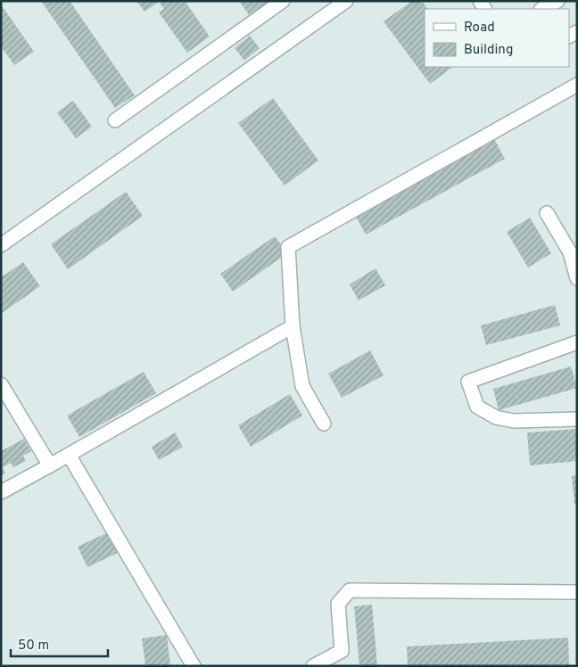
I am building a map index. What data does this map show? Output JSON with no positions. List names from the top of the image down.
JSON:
{
  "legend": ["Road", "Building"],
  "scale_bar": "50 m"
}
